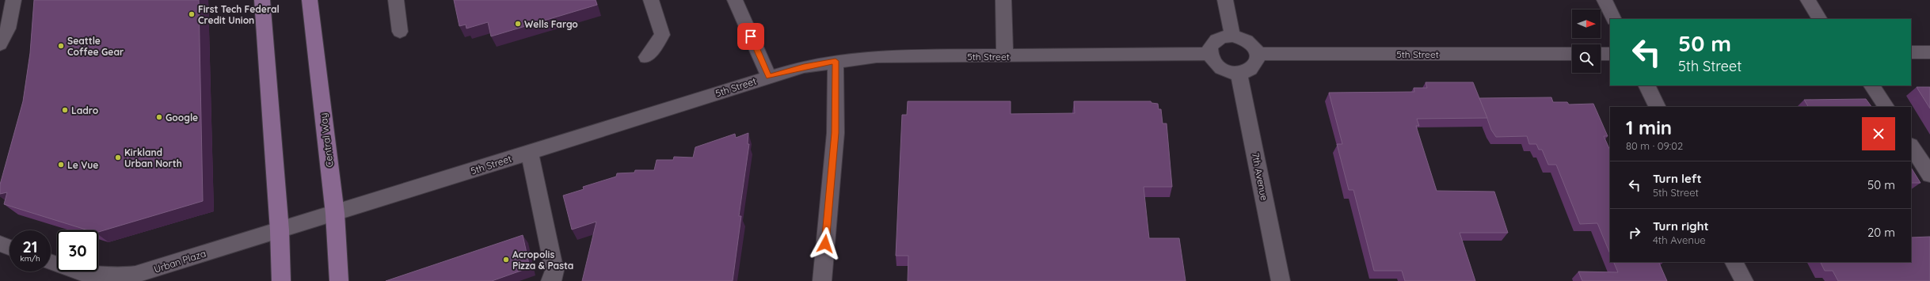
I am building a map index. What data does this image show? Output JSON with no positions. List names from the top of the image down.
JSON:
{
  "streets": {
    "main road": ["Central Way"],
    "street": ["5th Street", "7th Avenue", "Urban Plaza"]
  },
  "crossings": [
    ["5th Street", "Central Way"],
    ["5th Street", "7th Avenue"],
    ["5th Street", "Urban Plaza"]
  ],
  "places": [
    "First Tech Federal Credit Union",
    "Wells Fargo",
    "Seattle Coffee Gear",
    "Ladro",
    "Google",
    "Kirkland Urban North",
    "Le Vue",
    "Acropolis Pizza & Pasta"
  ],
  "north": "right",
  "page": {
    "turn": ["50 m", "5th Street"],
    "heading": ["1 min", "80 m · 09:02"],
    "list": [
      {
        "name": "Turn left",
        "note": "5th Street",
        "value": "50 m"
      },
      {
        "name": "Turn right",
        "note": "4th Avenue",
        "value": "20 m"
      }
    ],
    "speed": "21 km/h",
    "limit": "30"
  }
}
